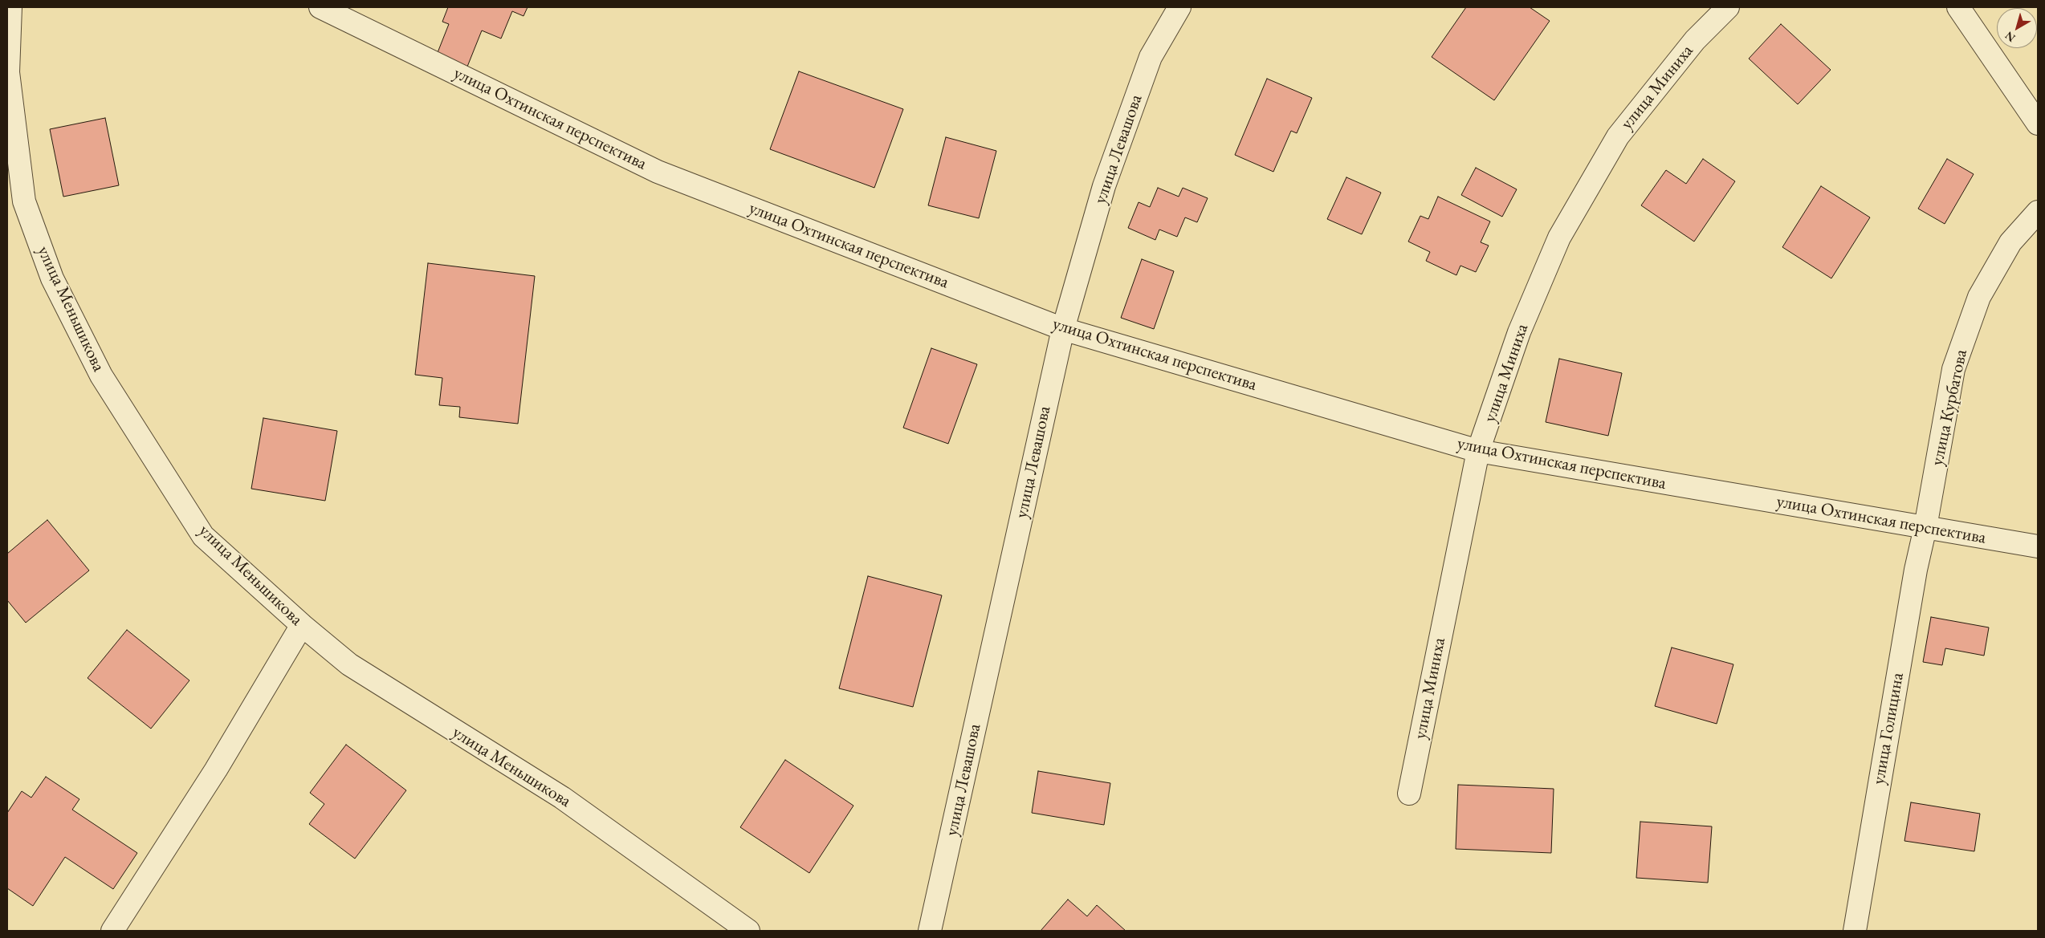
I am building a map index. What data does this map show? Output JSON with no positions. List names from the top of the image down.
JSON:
{
  "streets": {
    "street": [
      "улица Миниха",
      "улица Охтинская перспектива",
      "улица Левашова",
      "улица Меньшикова",
      "улица Курбатова",
      "улица Голицина"
    ]
  },
  "crossings": [
    ["улица Миниха", "улица Охтинская перспектива"],
    ["улица Охтинская перспектива", "улица Левашова"],
    ["улица Охтинская перспектива", "улица Курбатова"],
    ["улица Охтинская перспектива", "улица Голицина"],
    ["улица Курбатова", "улица Голицина"]
  ],
  "north": "bottom left"
}
